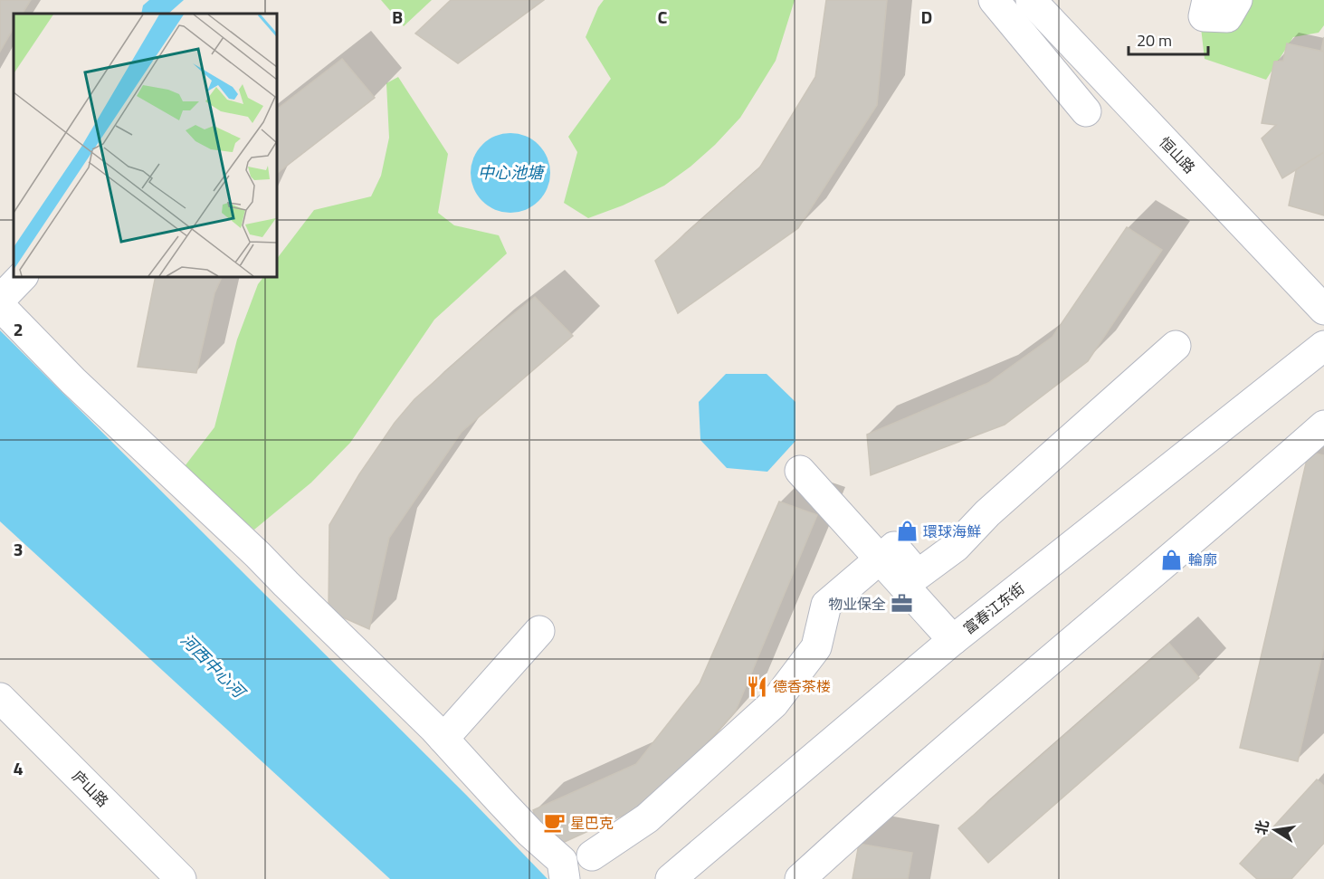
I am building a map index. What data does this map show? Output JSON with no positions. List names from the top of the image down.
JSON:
{
  "streets": {
    "street": ["恒山路", "富春江东街", "庐山路"]
  },
  "water": ["中心池塘", "河西中心河"],
  "places": {
    "shop": ["環球海鮮", "輪廓"],
    "office": ["物业保全"],
    "restaurant": ["德香茶楼"],
    "cafe": ["星巴克"]
  },
  "scale_bar": "20 m",
  "north": "left",
  "grid": {
    "columns": ["B", "C", "D"],
    "rows": ["2", "3", "4"]
  }
}
